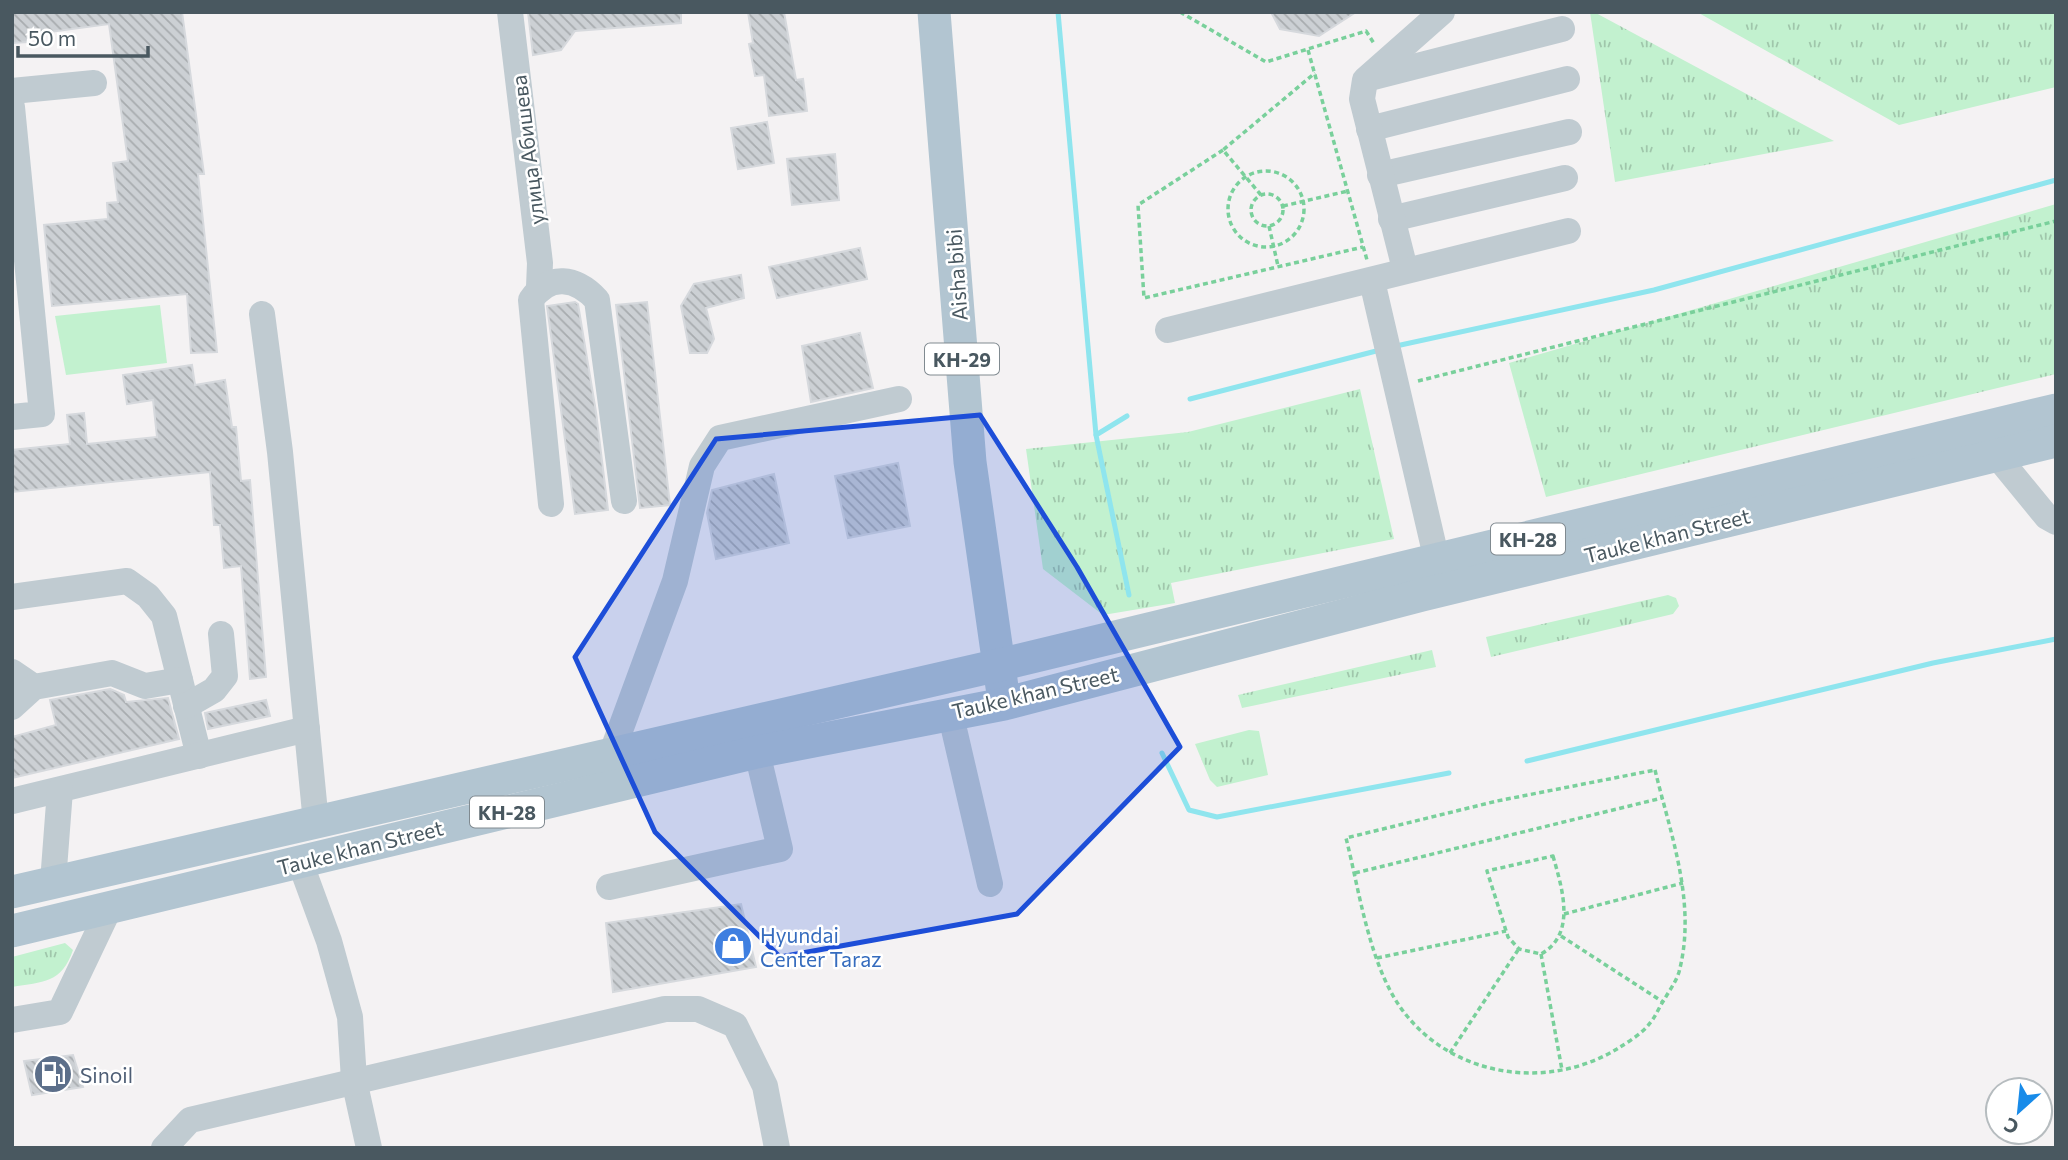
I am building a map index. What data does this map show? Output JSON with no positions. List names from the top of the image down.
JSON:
{
  "streets": {
    "main road": [
      "Aisha bibi",
      "КН-29",
      "Tauke khan Street",
      "КН-28"
    ],
    "lane": ["улица Абишева"]
  },
  "crossings": [
    ["Aisha bibi", "Tauke khan Street"]
  ],
  "places": {
    "shop": ["Hyundai Center Taraz"],
    "fuel station": ["Sinoil"]
  },
  "scale_bar": "50 m",
  "north": "bottom left"
}
